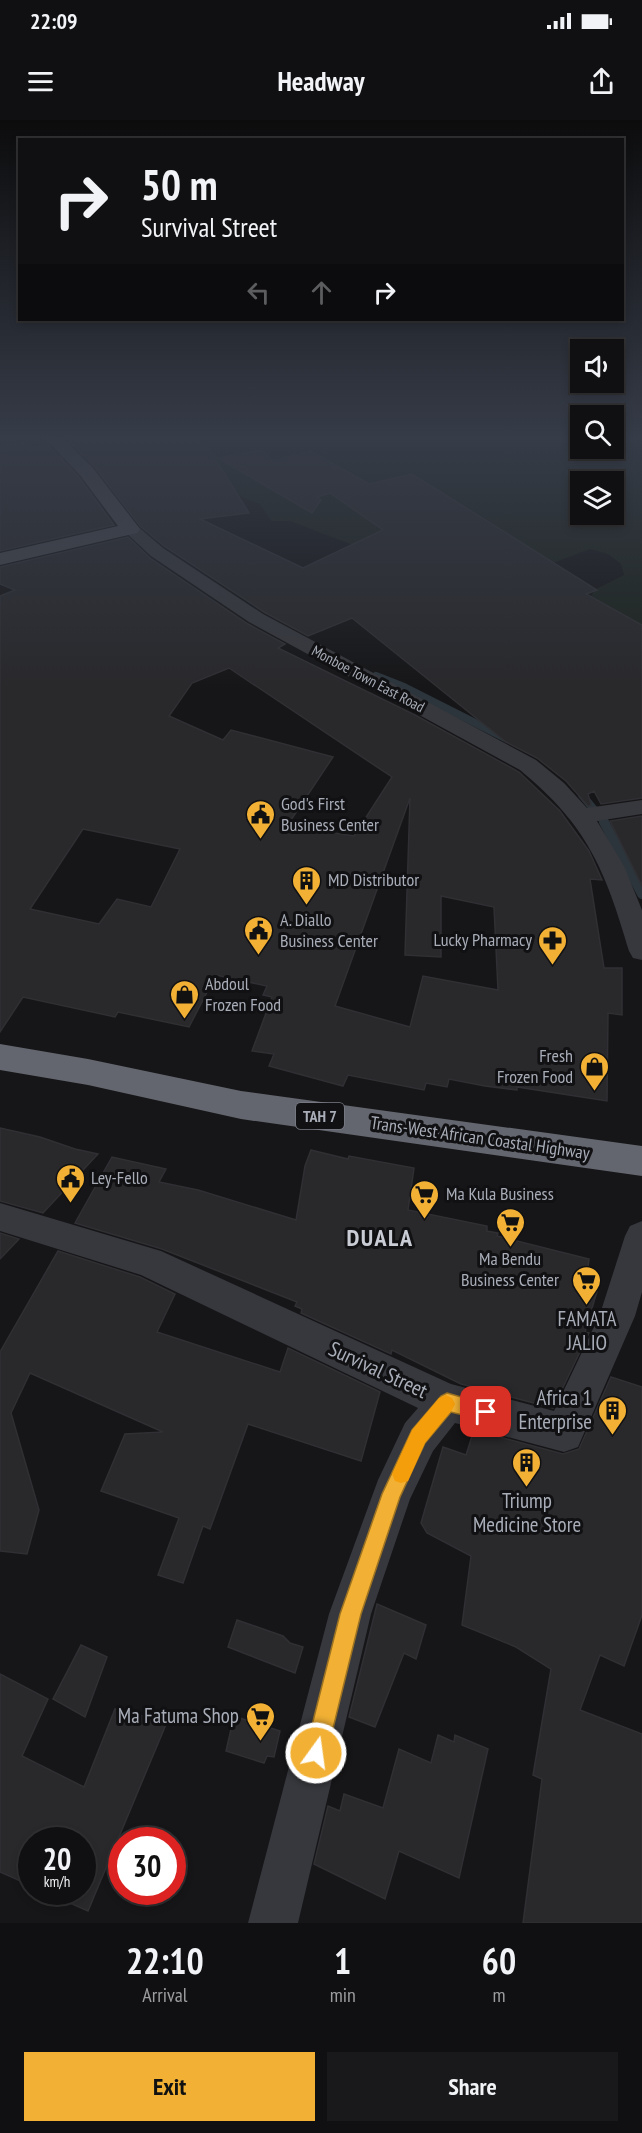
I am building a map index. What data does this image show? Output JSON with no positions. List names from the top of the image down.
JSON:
{
  "streets": {
    "highway": ["TAH 7", "Trans-West African Coastal Highway"],
    "street": ["Monboe Town East Road", "Survival Street"]
  },
  "districts": ["DUALA"],
  "places": {
    "public building": ["God's First Business Center", "A. Diallo Business Center", "Ley-Fello"],
    "building": ["MD Distributor", "Africa 1 Enterprise", "Triump Medicine Store"],
    "pharmacy": ["Lucky Pharmacy"],
    "shop": ["Abdoul Frozen Food", "Fresh Frozen Food"],
    "supermarket": [
      "Ma Kula Business",
      "Ma Bendu Business Center",
      "FAMATA JALIO",
      "Ma Fatuma Shop"
    ]
  },
  "page": {
    "status": "22:09",
    "header": "Headway",
    "turn": ["50 m", "Survival Street"],
    "speed": "20 km/h",
    "limit": "30",
    "eta": [
      "22:10",
      "Arrival",
      "1",
      "min",
      "60",
      "m"
    ],
    "buttons": ["Exit", "Share"]
  }
}
